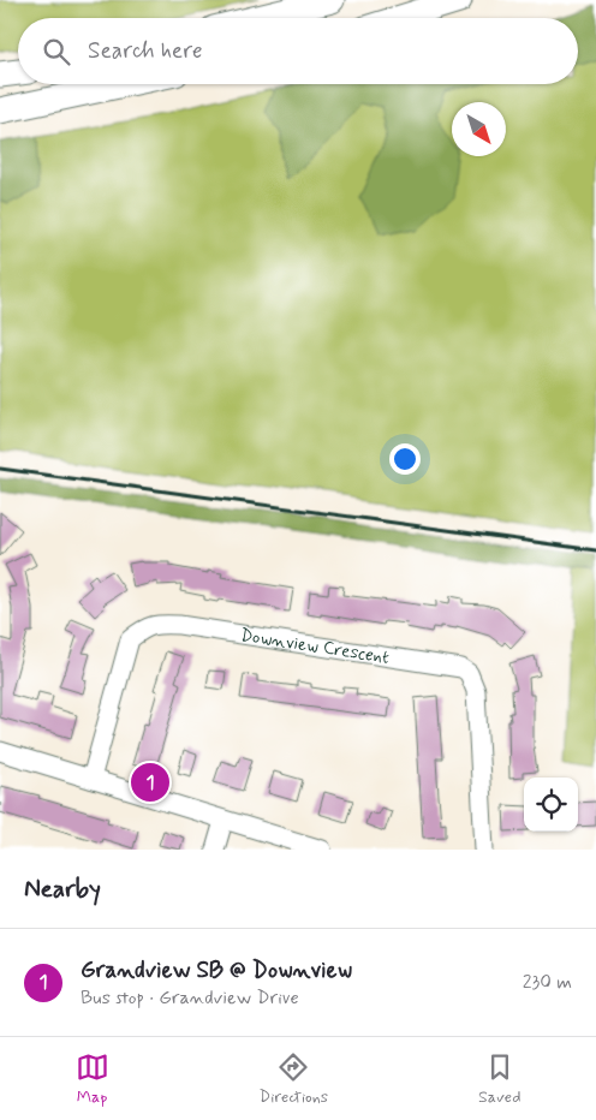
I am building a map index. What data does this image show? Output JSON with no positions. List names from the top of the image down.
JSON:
{
  "streets": {
    "street": ["Downview Crescent"]
  },
  "north": "bottom right",
  "page": {
    "search": "Search here",
    "pins": "1",
    "heading": "Nearby",
    "list": [
      {
        "mark": "1",
        "name": "Grandview SB @ Downview",
        "note": "Bus stop · Grandview Drive",
        "value": "230 m"
      }
    ],
    "nav": ["Map", "Directions", "Saved"]
  }
}
